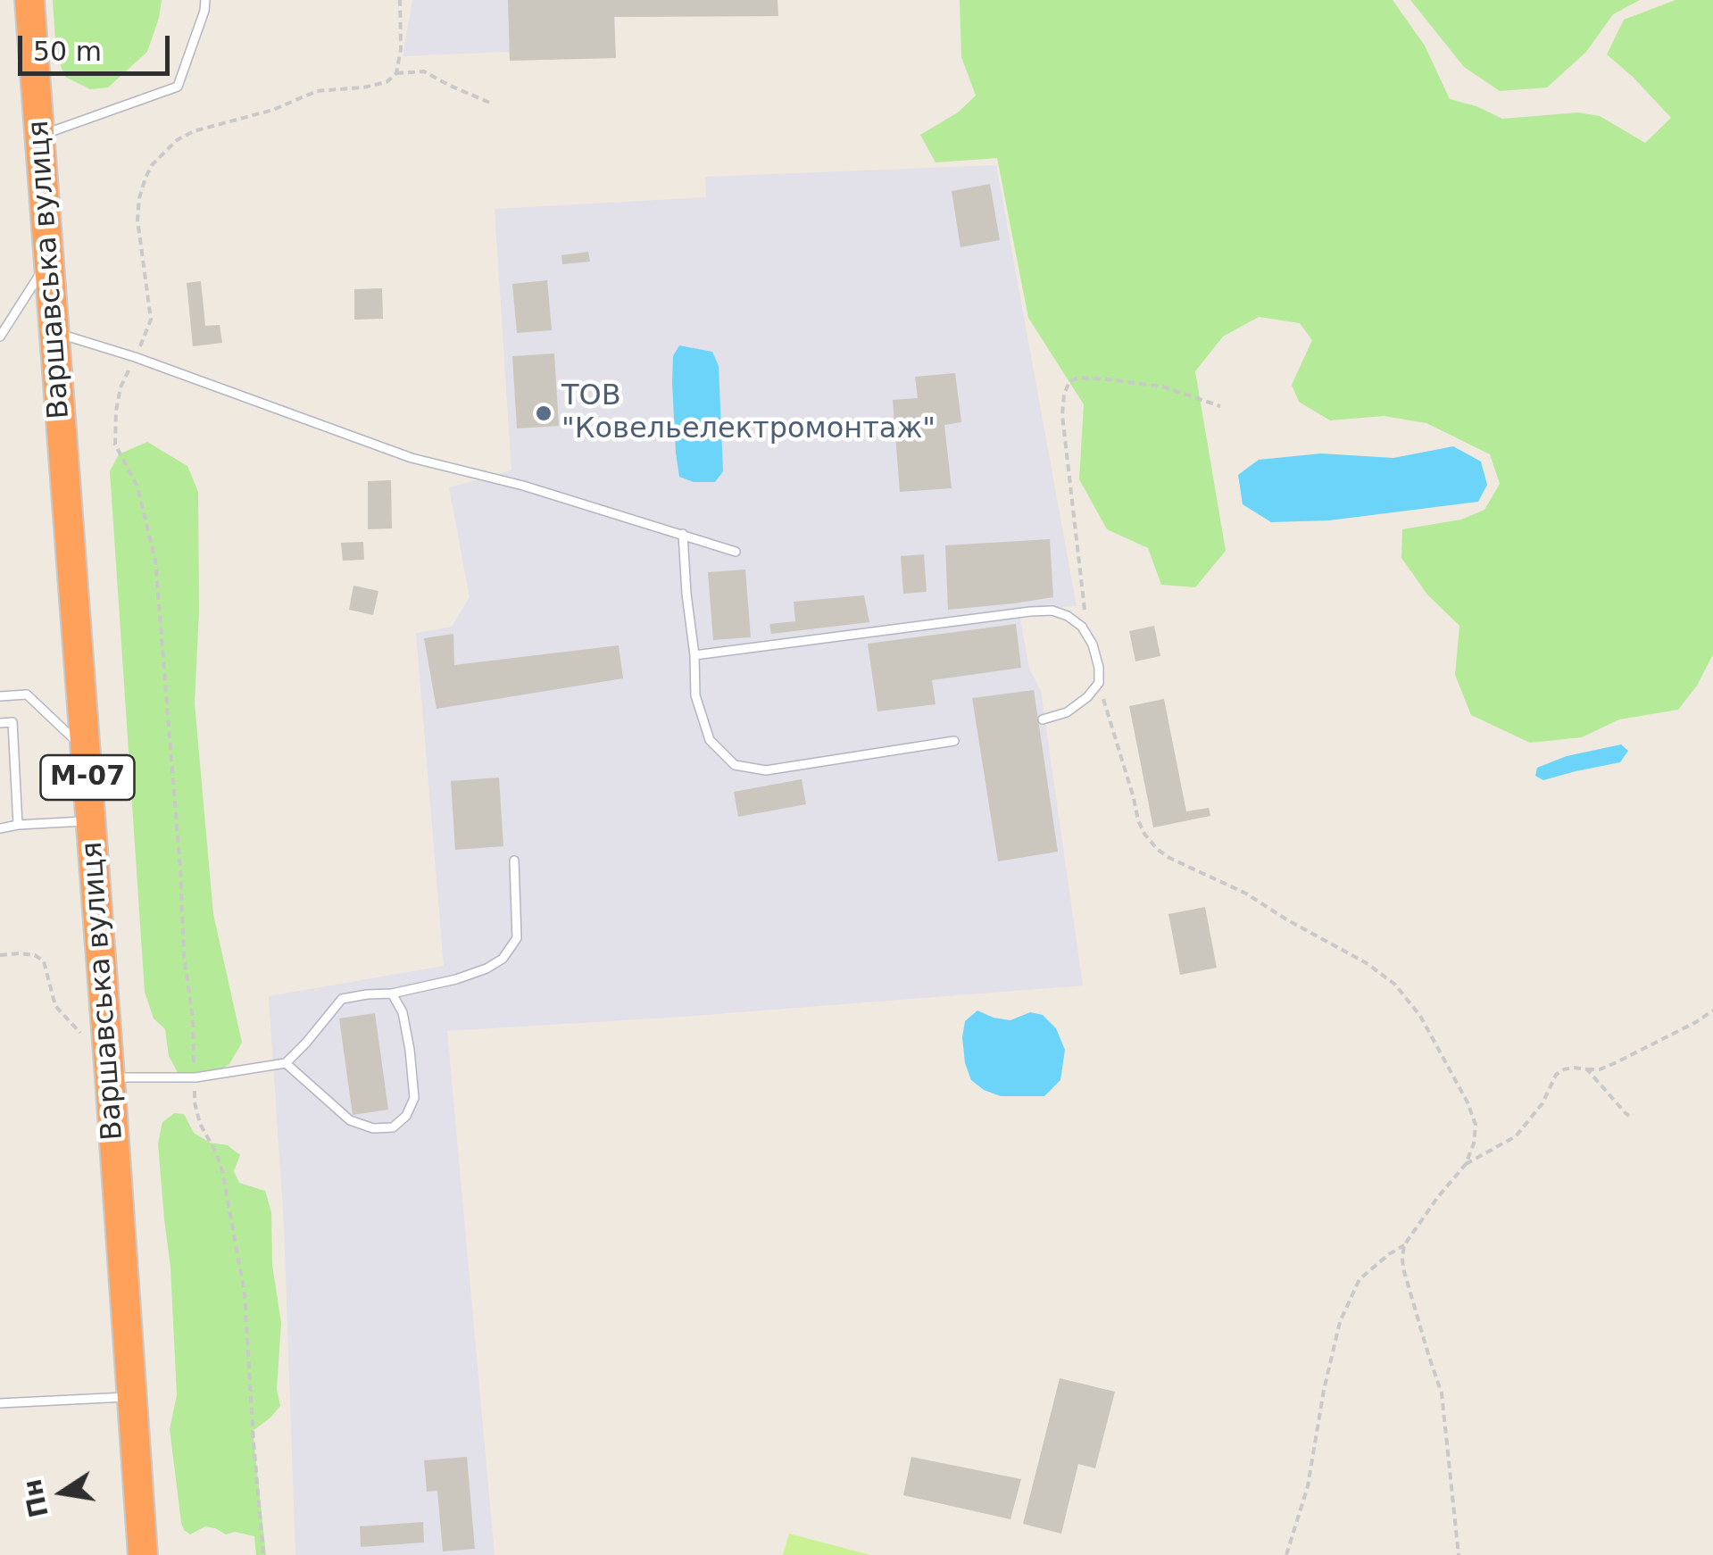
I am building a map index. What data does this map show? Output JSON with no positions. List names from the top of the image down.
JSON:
{
  "streets": {
    "highway": ["Варшавська вулиця", "М-07"]
  },
  "places": ["ТОВ \"Ковельелектромонтаж\""],
  "scale_bar": "50 m",
  "north": "left"
}
